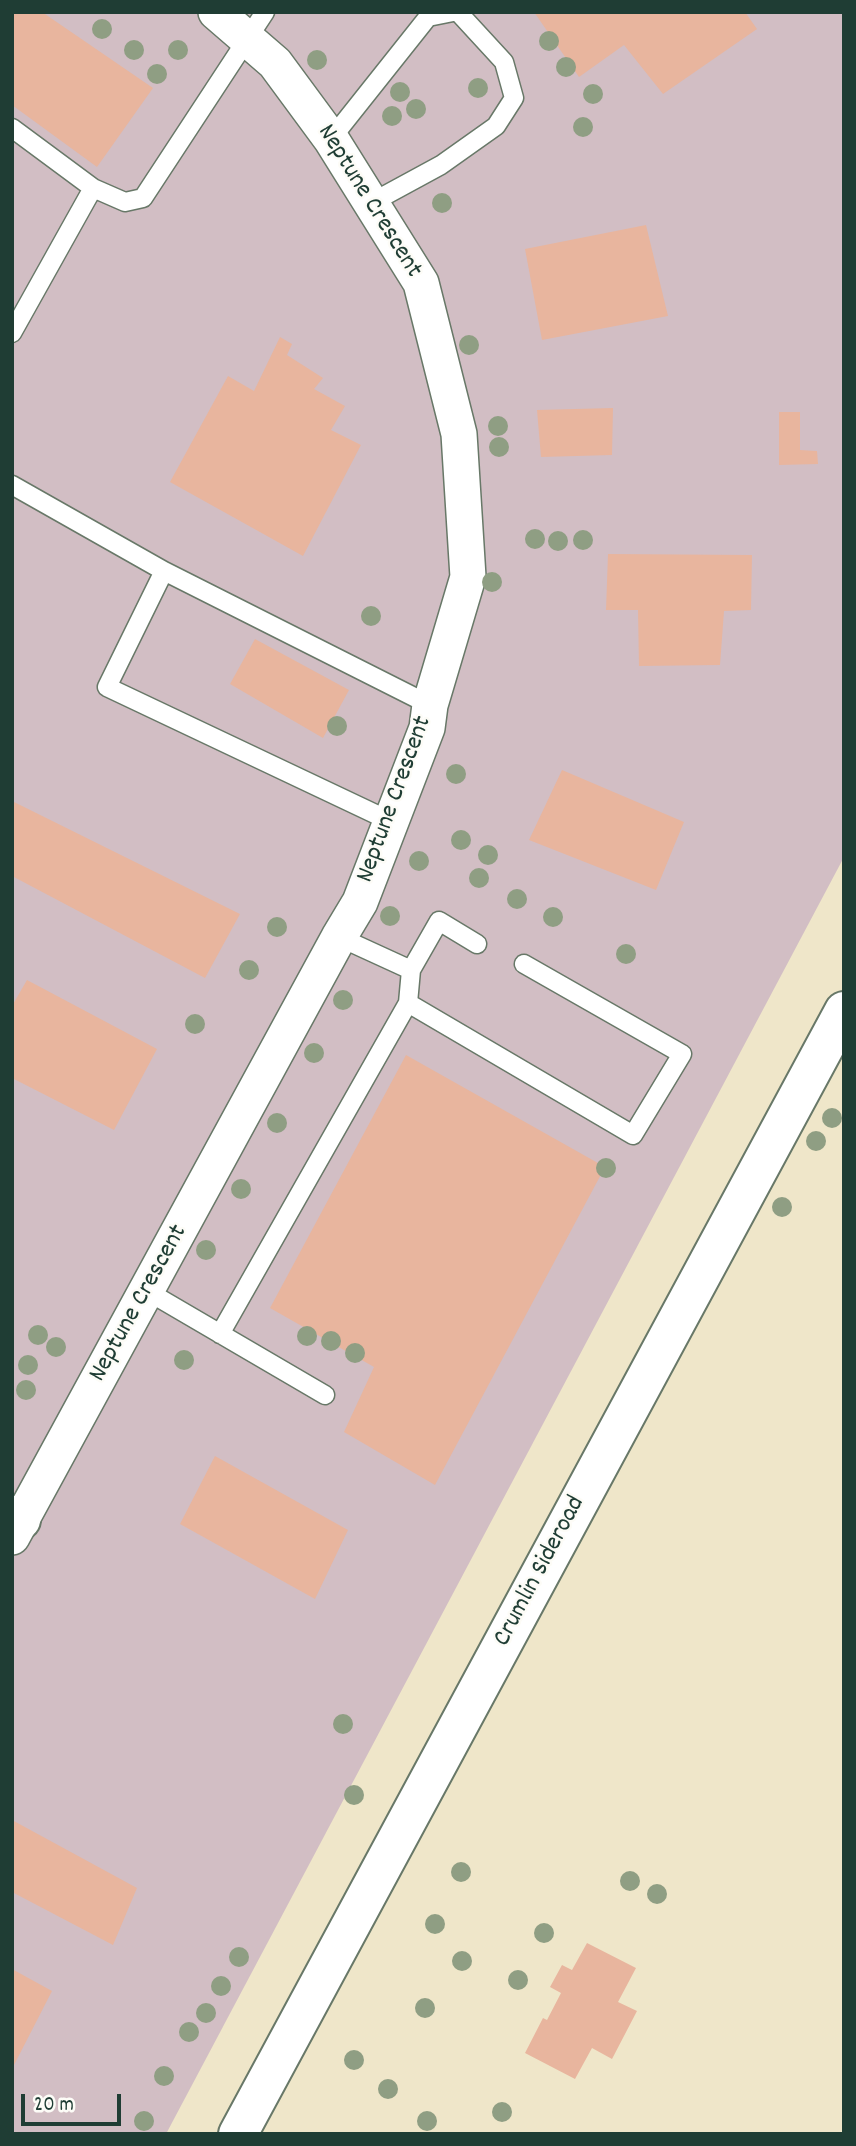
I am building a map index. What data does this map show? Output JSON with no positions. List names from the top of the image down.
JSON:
{
  "streets": {
    "street": ["Neptune Crescent", "Crumlin Sideroad"]
  },
  "scale_bar": "20 m"
}
